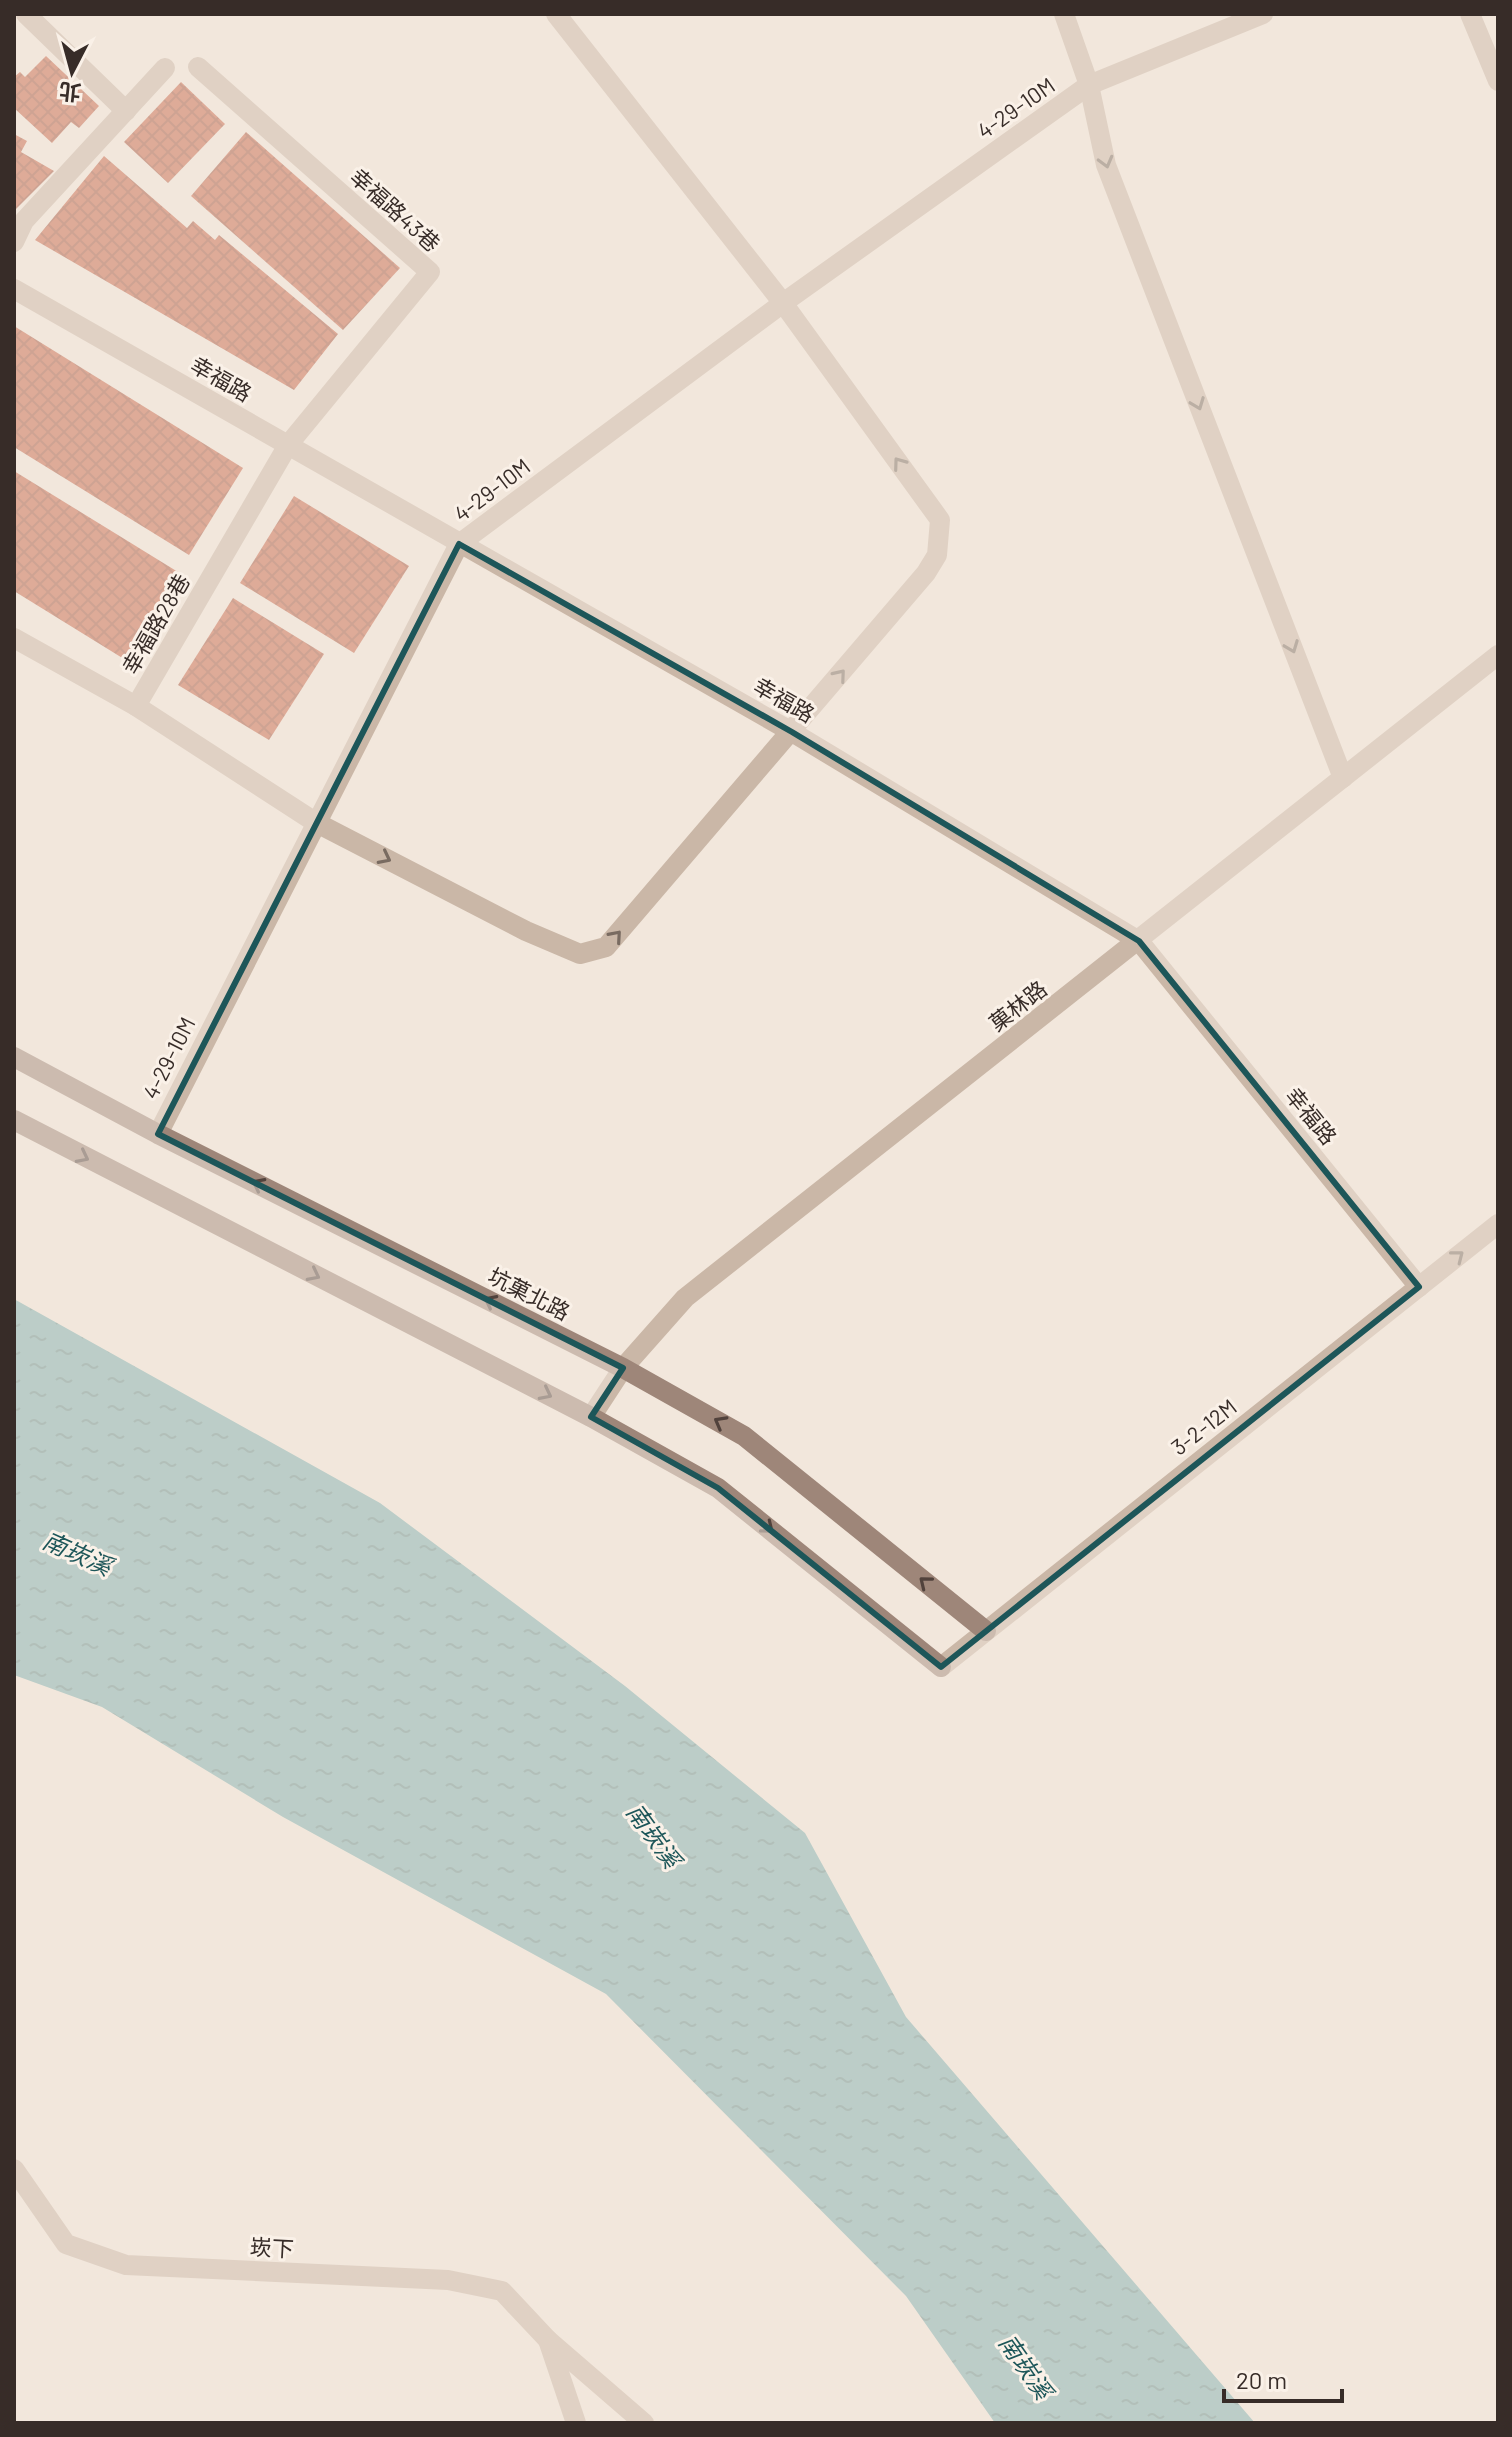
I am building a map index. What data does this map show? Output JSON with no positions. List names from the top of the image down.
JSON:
{
  "streets": {
    "street": [
      "4-29-10M",
      "幸福路43巷",
      "幸福路",
      "幸福路28巷",
      "菓林路",
      "坑菓北路",
      "3-2-12M",
      "崁下"
    ]
  },
  "crossings": [
    ["4-29-10M", "幸福路"],
    ["4-29-10M", "坑菓北路"],
    ["幸福路43巷", "幸福路"],
    ["幸福路43巷", "幸福路28巷"],
    ["幸福路", "幸福路28巷"],
    ["幸福路", "菓林路"],
    ["幸福路", "3-2-12M"],
    ["菓林路", "坑菓北路"],
    ["菓林路", "3-2-12M"],
    ["坑菓北路", "3-2-12M"]
  ],
  "one_way": ["3-2-12M"],
  "water": ["南崁溪"],
  "scale_bar": "20 m",
  "north": "bottom"
}
